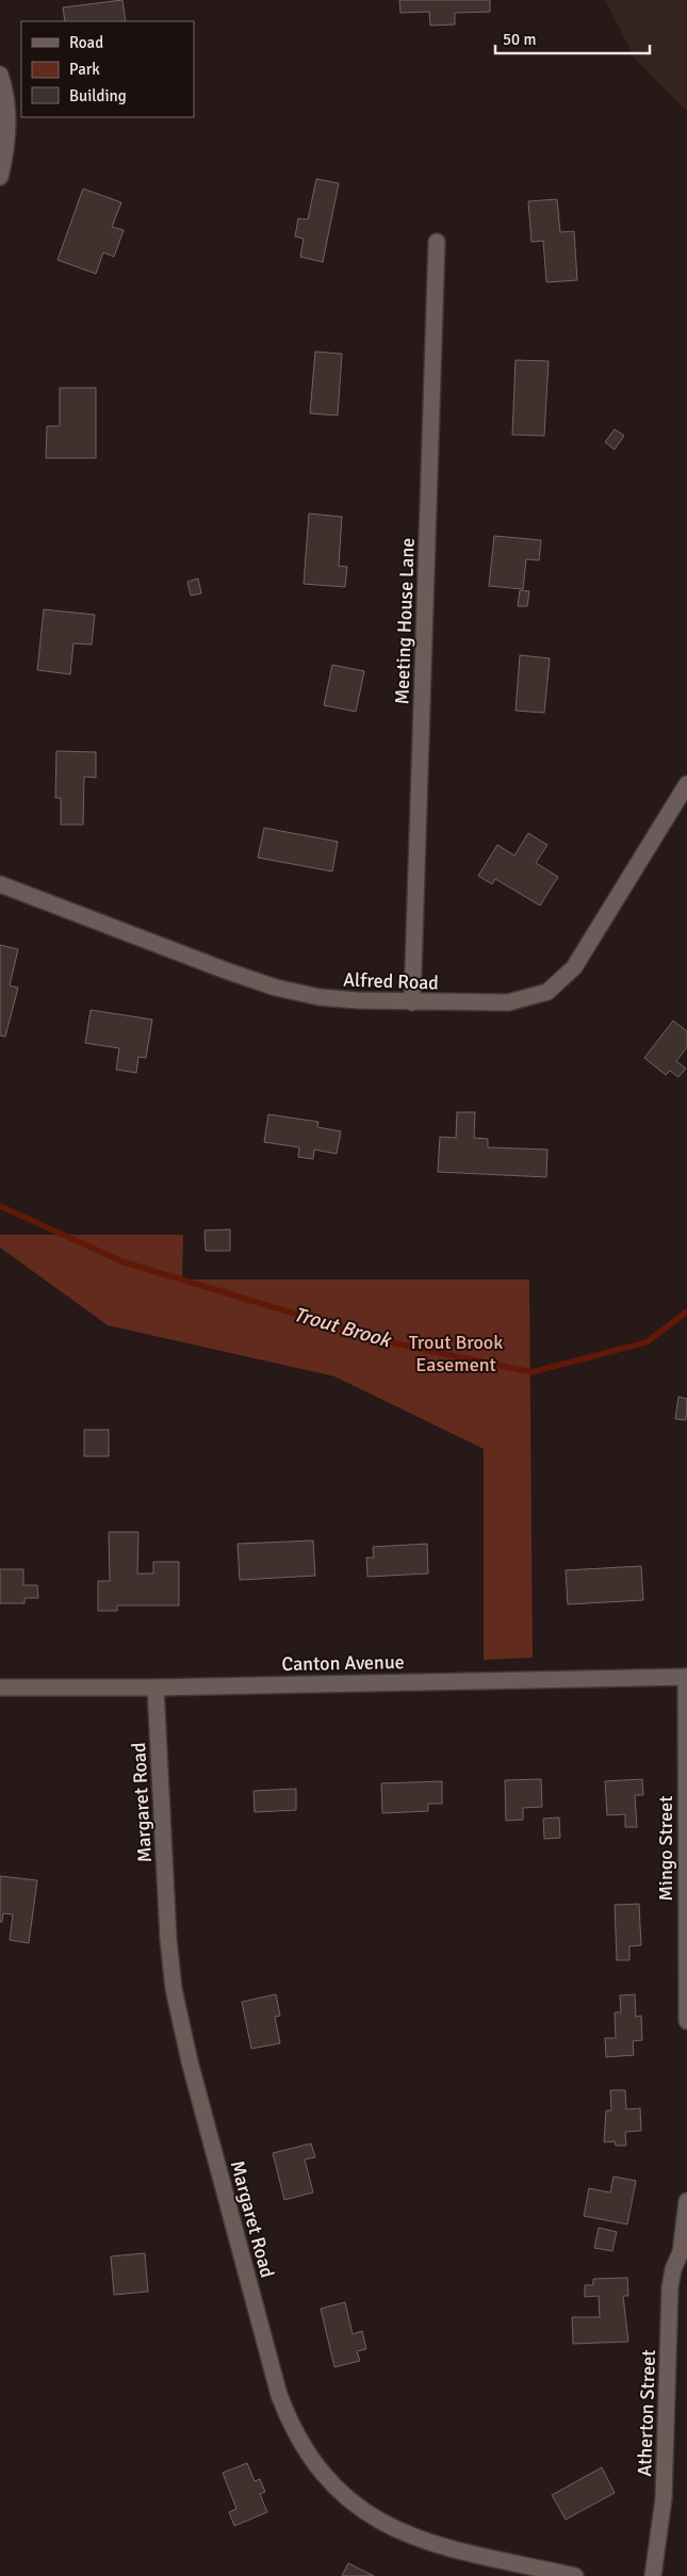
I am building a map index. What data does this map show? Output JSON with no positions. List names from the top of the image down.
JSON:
{
  "streets": {
    "street": [
      "Meeting House Lane",
      "Alfred Road",
      "Canton Avenue",
      "Margaret Road",
      "Mingo Street",
      "Atherton Street"
    ]
  },
  "crossings": [
    ["Meeting House Lane", "Alfred Road"],
    ["Canton Avenue", "Margaret Road"],
    ["Canton Avenue", "Mingo Street"]
  ],
  "water": ["Trout Brook"],
  "parks": ["Trout Brook Easement"],
  "legend": ["Road", "Park", "Building"],
  "scale_bar": "50 m"
}
